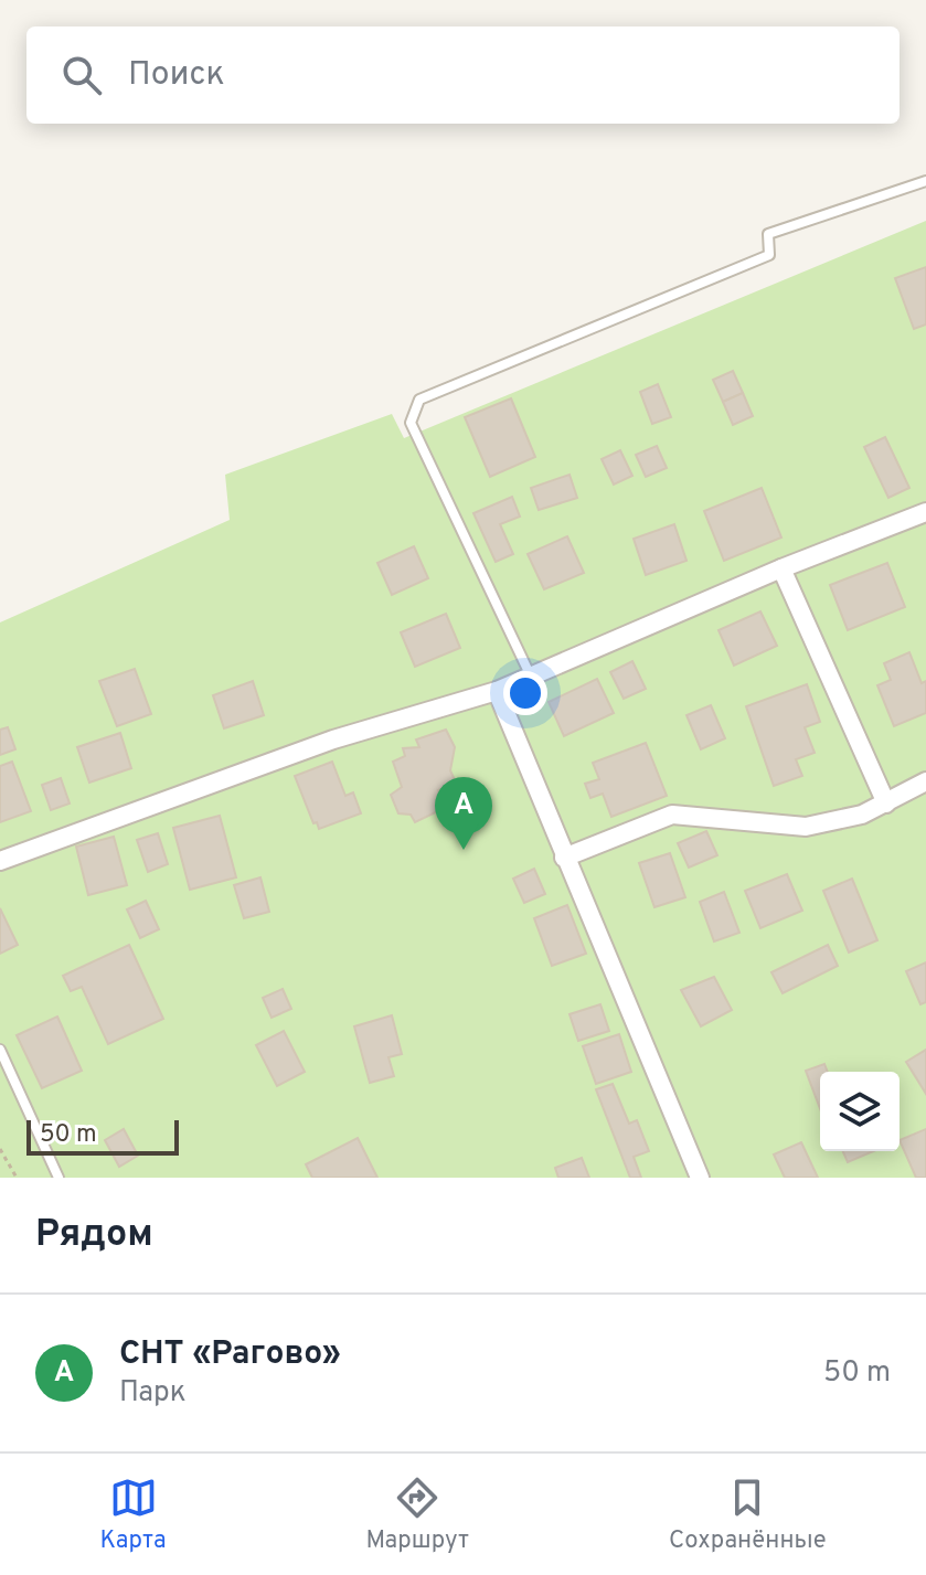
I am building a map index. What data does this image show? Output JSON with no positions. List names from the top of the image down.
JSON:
{
  "scale_bar": "50 m",
  "page": {
    "search": "Поиск",
    "pins": "A",
    "scale": "50 m",
    "heading": "Рядом",
    "list": [
      {
        "mark": "A",
        "name": "СНТ «Рагово»",
        "note": "Парк",
        "value": "50 m"
      }
    ],
    "nav": ["Карта", "Маршрут", "Сохранённые"]
  }
}
